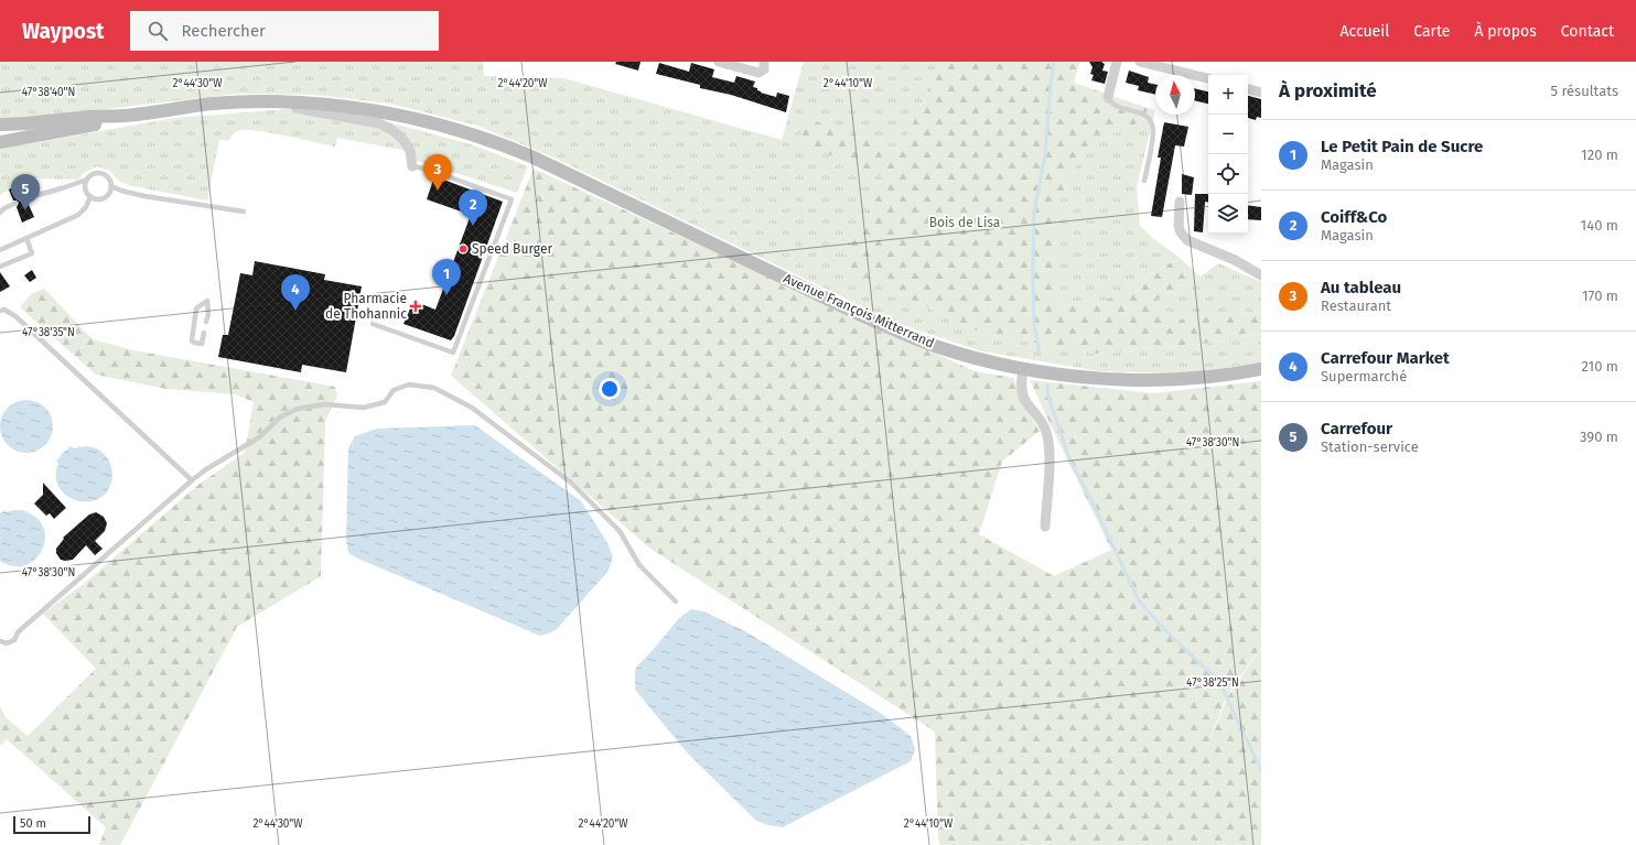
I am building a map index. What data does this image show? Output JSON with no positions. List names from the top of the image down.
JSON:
{
  "streets": {
    "main road": ["Avenue François Mitterrand"]
  },
  "parks": ["Bois de Lisa"],
  "places": {
    "other": ["Speed Burger"],
    "health": ["Pharmacie de Thohannic"]
  },
  "scale_bar": "50 m",
  "north": "top",
  "page": {
    "header": "Waypost",
    "search": "Rechercher",
    "nav": [
      "Accueil",
      "Carte",
      "À propos",
      "Contact"
    ],
    "heading": ["À proximité", "5 résultats"],
    "map_buttons": ["+", "−"],
    "list": [
      {
        "mark": "1",
        "name": "Le Petit Pain de Sucre",
        "note": "Magasin",
        "value": "120 m"
      },
      {
        "mark": "2",
        "name": "Coiff&Co",
        "note": "Magasin",
        "value": "140 m"
      },
      {
        "mark": "3",
        "name": "Au tableau",
        "note": "Restaurant",
        "value": "170 m"
      },
      {
        "mark": "4",
        "name": "Carrefour Market",
        "note": "Supermarché",
        "value": "210 m"
      },
      {
        "mark": "5",
        "name": "Carrefour",
        "note": "Station-service",
        "value": "390 m"
      }
    ],
    "pins": [
      "3",
      "5",
      "2",
      "1",
      "4"
    ],
    "scale": "50 m"
  },
  "coordinates": [
    "2°44'30\"W",
    "2°44'20\"W",
    "2°44'10\"W",
    "47°38'40\"N",
    "47°38'35\"N",
    "47°38'30\"N",
    "47°38'25\"N"
  ]
}
